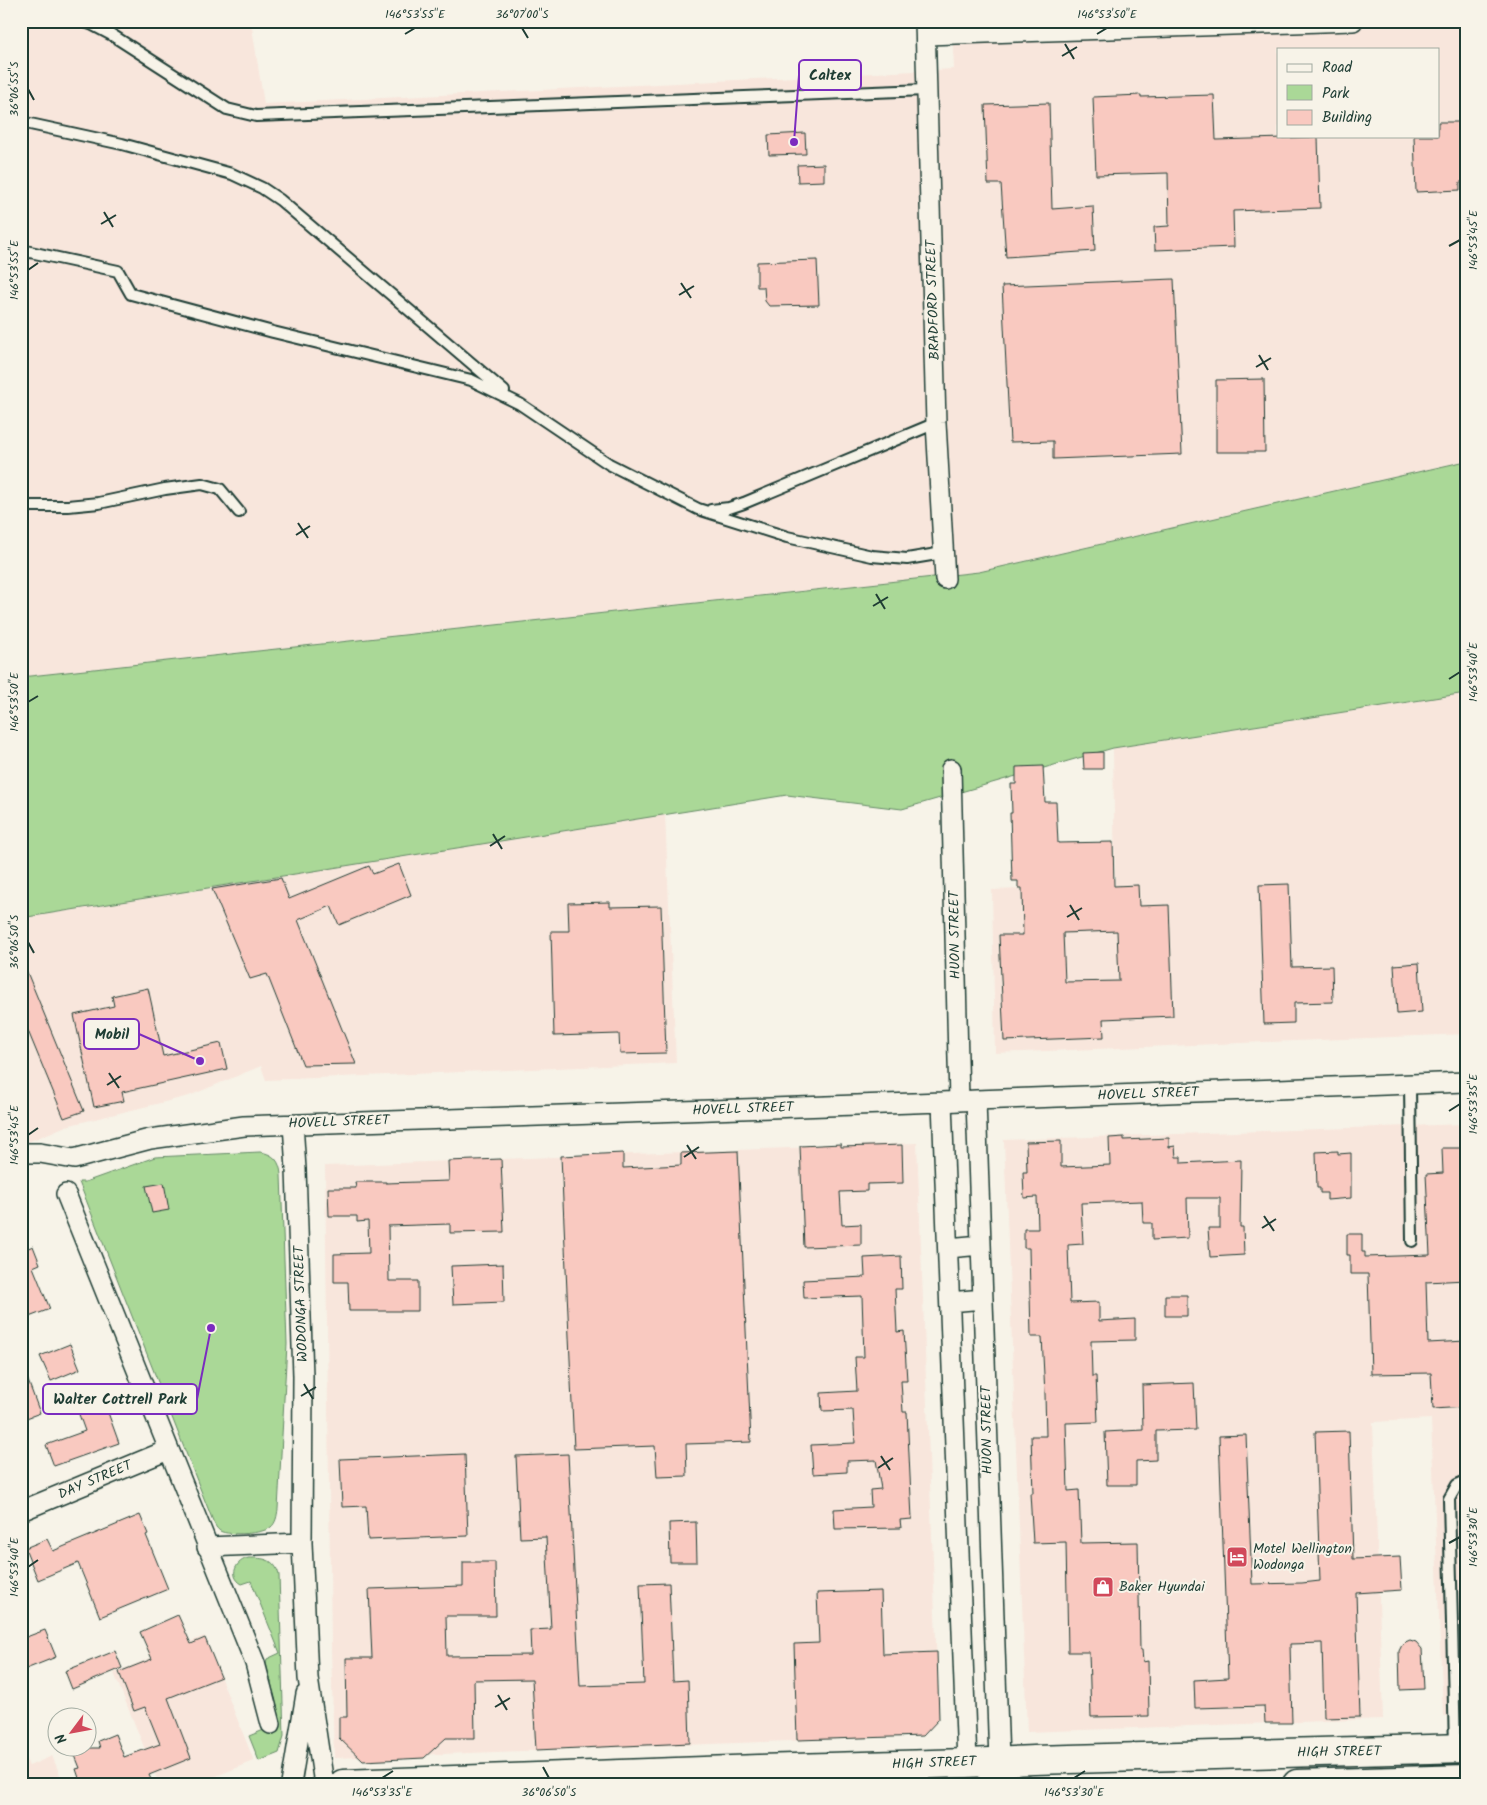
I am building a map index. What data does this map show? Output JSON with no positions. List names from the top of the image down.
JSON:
{
  "streets": {
    "main road": ["HIGH STREET"],
    "street": [
      "BRADFORD STREET",
      "HUON STREET",
      "HOVELL STREET",
      "WODONGA STREET",
      "DAY STREET"
    ]
  },
  "crossings": [
    ["HUON STREET", "HOVELL STREET"],
    ["HUON STREET", "HIGH STREET"],
    ["HOVELL STREET", "WODONGA STREET"]
  ],
  "places": {
    "other": ["Caltex", "Mobil", "Walter Cottrell Park"],
    "hotel": ["Motel Wellington Wodonga"],
    "shop": ["Baker Hyundai"]
  },
  "legend": ["Road", "Park", "Building"],
  "north": "bottom left",
  "coordinates": [
    "146°53'55\"E",
    "36°07'00\"S",
    "146°53'50\"E",
    "36°06'55\"S",
    "146°53'45\"E",
    "146°53'40\"E",
    "36°06'50\"S",
    "146°53'35\"E",
    "146°53'30\"E"
  ]
}
